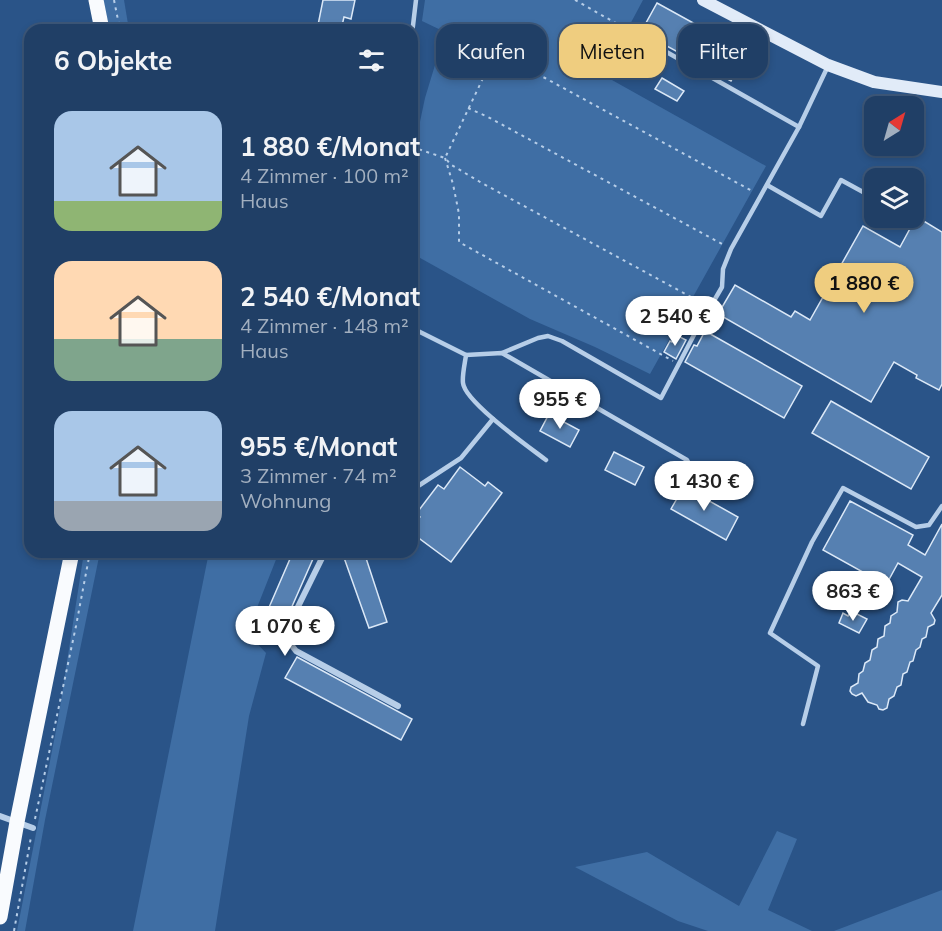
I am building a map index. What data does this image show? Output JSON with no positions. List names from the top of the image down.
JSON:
{
  "north": "top right",
  "page": {
    "chip": ["Kaufen", "Mieten", "Filter"],
    "heading": "6 Objekte",
    "list": [
      {
        "name": "1 880 €/Monat",
        "note": "4 Zimmer · 100 m² · Haus"
      },
      {
        "name": "2 540 €/Monat",
        "note": "4 Zimmer · 148 m² · Haus"
      },
      {
        "name": "955 €/Monat",
        "note": "3 Zimmer · 74 m² · Wohnung"
      }
    ],
    "price": [
      "1 880 €",
      "2 540 €",
      "955 €",
      "1 430 €",
      "863 €",
      "1 070 €"
    ]
  }
}
